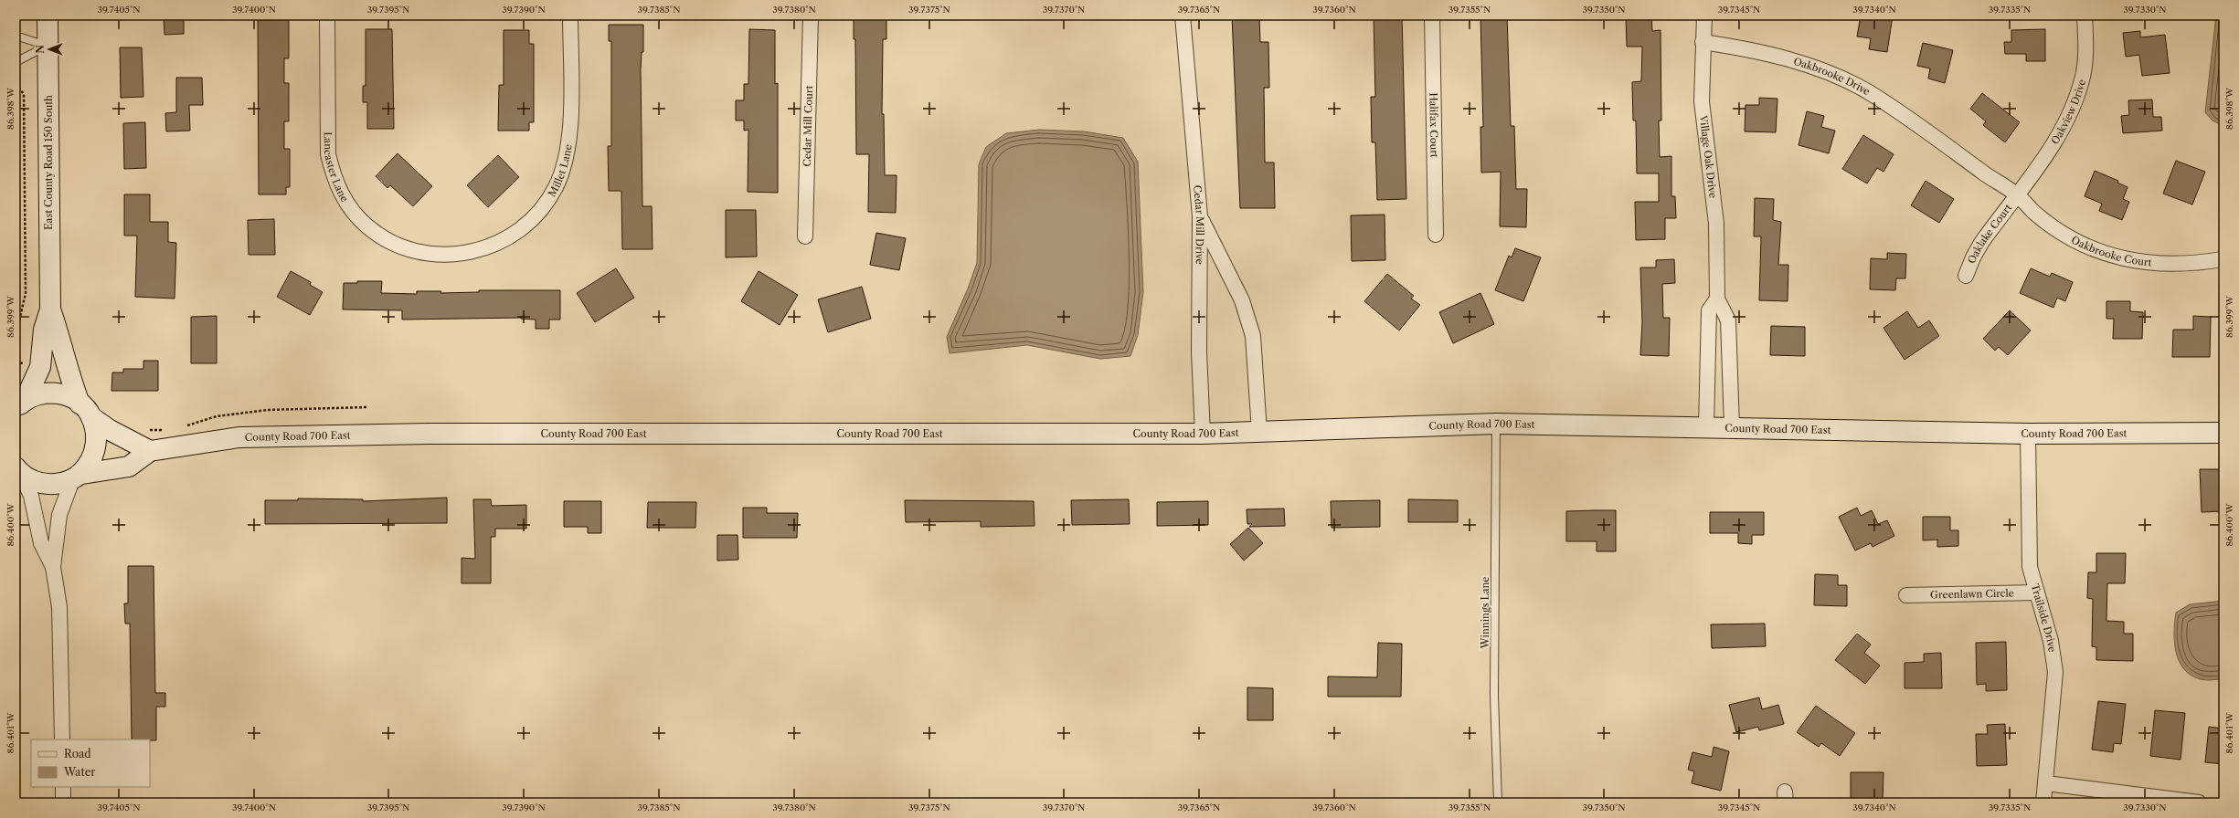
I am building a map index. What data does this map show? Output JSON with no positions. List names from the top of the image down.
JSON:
{
  "streets": {
    "main road": ["East County Road 150 South", "County Road 700 East"],
    "street": [
      "Oakbrooke Drive",
      "Oakview Drive",
      "Halifax Court",
      "Cedar Mill Court",
      "Village Oak Drive",
      "Lancaster Lane",
      "Millet Lane",
      "Cedar Mill Drive",
      "Oaklake Court",
      "Oakbrooke Court",
      "Greenlawn Circle",
      "Trailside Drive"
    ],
    "lane": ["Winnings Lane"]
  },
  "crossings": [
    ["Oakbrooke Drive", "Oakview Drive"],
    ["Oakbrooke Drive", "Village Oak Drive"],
    ["Oakbrooke Drive", "Oaklake Court"],
    ["Oakbrooke Drive", "Oakbrooke Court"],
    ["Oakview Drive", "Oaklake Court"],
    ["Oakview Drive", "Oakbrooke Court"],
    ["Village Oak Drive", "County Road 700 East"],
    ["East County Road 150 South", "County Road 700 East"],
    ["Lancaster Lane", "Millet Lane"],
    ["Cedar Mill Drive", "County Road 700 East"],
    ["Oaklake Court", "Oakbrooke Court"],
    ["County Road 700 East", "Winnings Lane"],
    ["County Road 700 East", "Trailside Drive"],
    ["Greenlawn Circle", "Trailside Drive"]
  ],
  "legend": ["Road", "Water"],
  "north": "left",
  "coordinates": [
    "39.7405°N",
    "39.7400°N",
    "39.7395°N",
    "39.7390°N",
    "39.7385°N",
    "39.7380°N",
    "39.7375°N",
    "39.7370°N",
    "39.7365°N",
    "39.7360°N",
    "39.7355°N",
    "39.7350°N",
    "39.7345°N",
    "39.7340°N",
    "39.7335°N",
    "39.7330°N",
    "86.398°W",
    "86.399°W",
    "86.400°W",
    "86.401°W"
  ]
}
